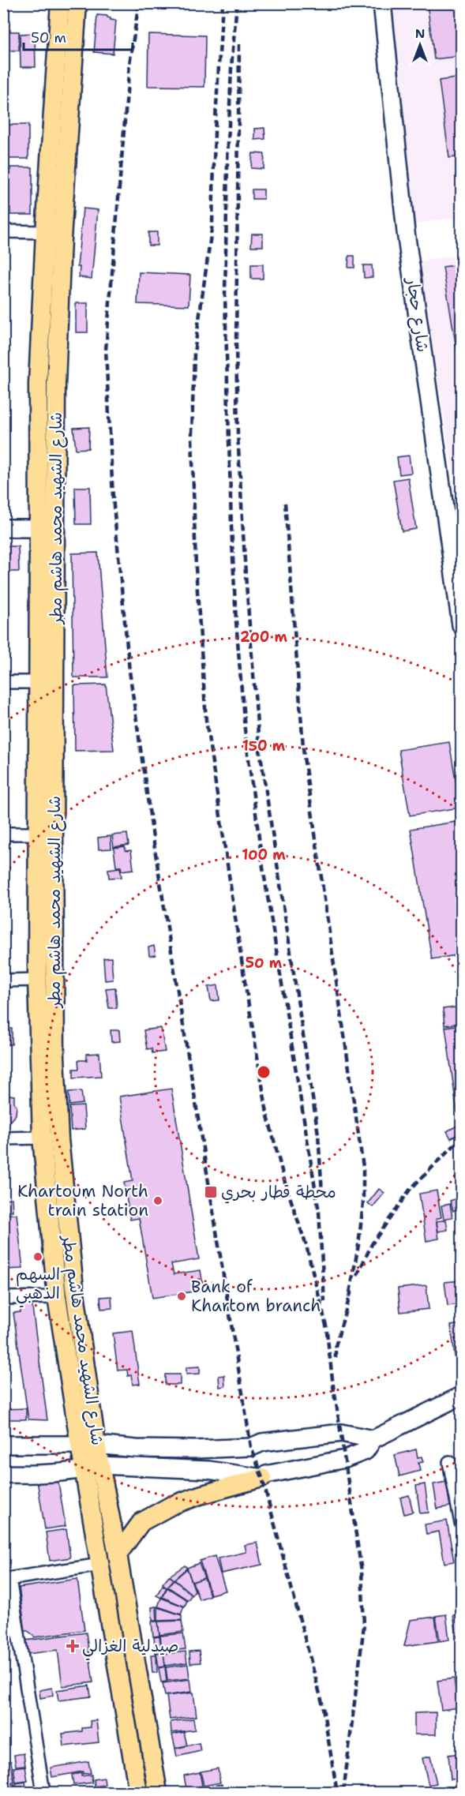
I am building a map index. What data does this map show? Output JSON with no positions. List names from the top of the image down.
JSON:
{
  "streets": {
    "main road": ["شارع الشهيد محمد هاشم مطر"],
    "street": ["شارع حجار"]
  },
  "places": {
    "transit": ["محطة قطار بحري"],
    "other": ["Khartoum North train station", "السهم الذهبي", "Bank of Khartom branch"],
    "health": ["صيدلية الغزالي"]
  },
  "scale_bar": "50 m",
  "north": "top",
  "rings": [
    "200 m",
    "150 m",
    "100 m",
    "50 m"
  ]
}
